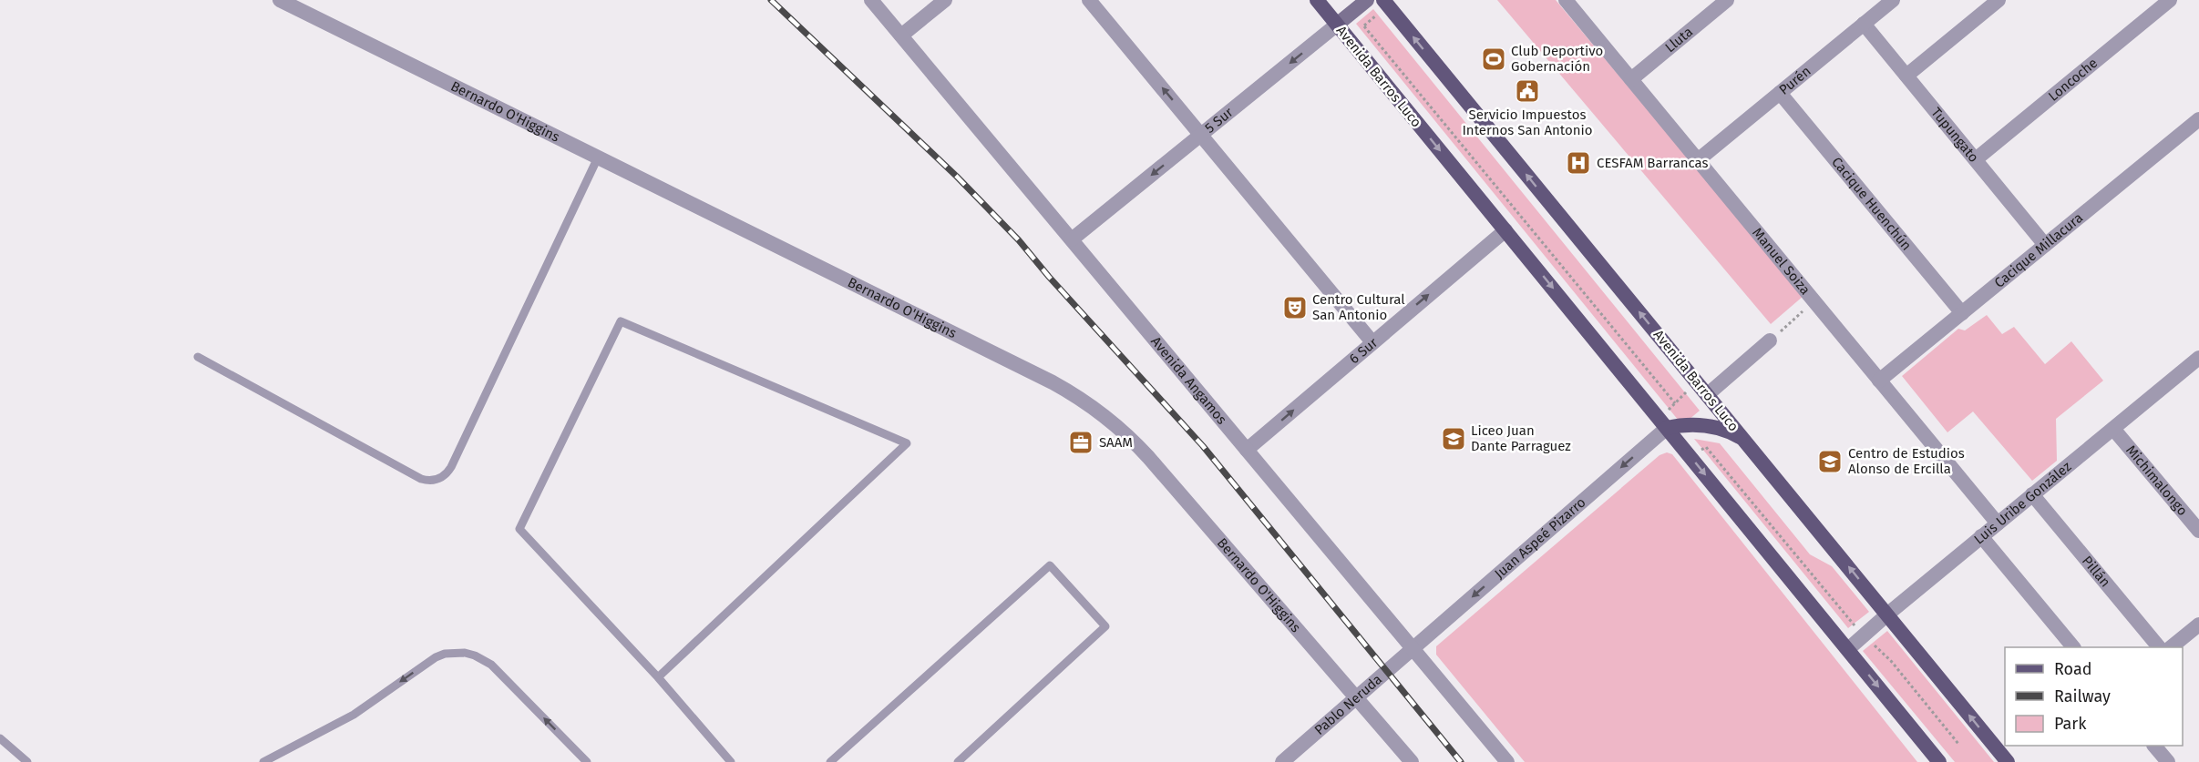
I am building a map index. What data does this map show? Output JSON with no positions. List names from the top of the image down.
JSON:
{
  "streets": {
    "main road": ["Avenida Barros Luco", "5 Sur"],
    "street": [
      "Lluta",
      "Purén",
      "Loncoche",
      "Bernardo O'Higgins",
      "Tupungato",
      "Cacique Huenchún",
      "Cacique Millacura",
      "Manuel Soiza",
      "6 Sur",
      "Avenida Angamos",
      "Michimalongo",
      "Luis Uribe González",
      "Juan Aspeé Pizarro",
      "Pillán",
      "Pablo Neruda"
    ]
  },
  "crossings": [
    ["Lluta", "Manuel Soiza"],
    ["Avenida Barros Luco", "5 Sur"],
    ["Avenida Barros Luco", "6 Sur"],
    ["Avenida Barros Luco", "Luis Uribe González"],
    ["Avenida Barros Luco", "Juan Aspeé Pizarro"],
    ["Purén", "Tupungato"],
    ["Purén", "Cacique Huenchún"],
    ["Purén", "Manuel Soiza"],
    ["Loncoche", "Tupungato"],
    ["Bernardo O'Higgins", "Pablo Neruda"],
    ["5 Sur", "Avenida Angamos"],
    ["Tupungato", "Cacique Millacura"],
    ["Cacique Huenchún", "Cacique Millacura"],
    ["Cacique Millacura", "Manuel Soiza"],
    ["Manuel Soiza", "Luis Uribe González"],
    ["6 Sur", "Avenida Angamos"],
    ["Avenida Angamos", "Juan Aspeé Pizarro"],
    ["Avenida Angamos", "Pablo Neruda"],
    ["Michimalongo", "Luis Uribe González"],
    ["Luis Uribe González", "Pillán"],
    ["Juan Aspeé Pizarro", "Pablo Neruda"]
  ],
  "one_way": ["5 Sur", "6 Sur", "Juan Aspeé Pizarro"],
  "places": {
    "sports": ["Club Deportivo Gobernación"],
    "public building": ["Servicio Impuestos Internos San Antonio"],
    "hospital": ["CESFAM Barrancas"],
    "theatre": ["Centro Cultural San Antonio"],
    "school or university": ["Liceo Juan Dante Parraguez", "Centro de Estudios Alonso de Ercilla"],
    "office": ["SAAM"]
  },
  "legend": ["Road", "Railway", "Park"]
}
